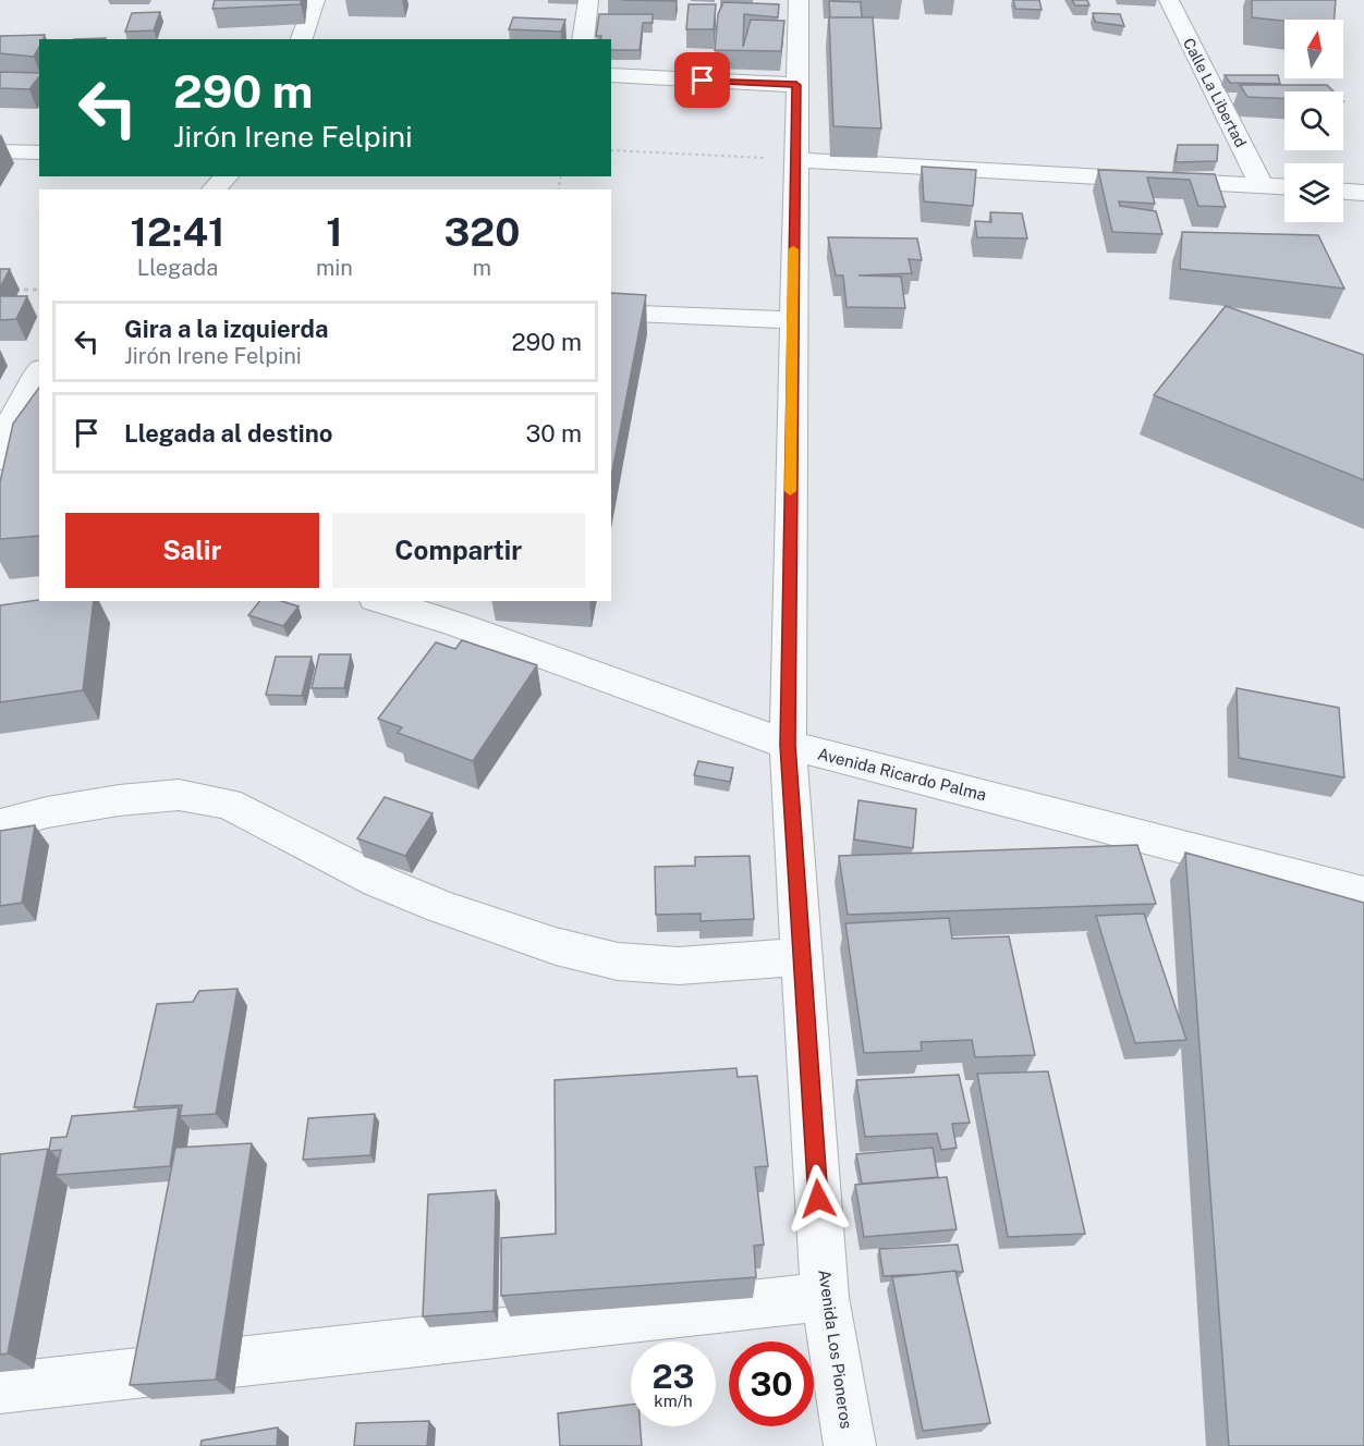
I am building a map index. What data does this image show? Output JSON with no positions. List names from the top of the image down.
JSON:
{
  "streets": {
    "street": ["Calle La Libertad", "Avenida Ricardo Palma", "Avenida Los Pioneros"]
  },
  "crossings": [
    ["Avenida Ricardo Palma", "Avenida Los Pioneros"]
  ],
  "north": "top",
  "page": {
    "turn": ["290 m", "Jirón Irene Felpini"],
    "eta": [
      "12:41",
      "Llegada",
      "1",
      "min",
      "320",
      "m"
    ],
    "list": [
      {
        "name": "Gira a la izquierda",
        "note": "Jirón Irene Felpini",
        "value": "290 m"
      },
      {
        "name": "Llegada al destino",
        "value": "30 m"
      }
    ],
    "buttons": ["Salir", "Compartir"],
    "speed": "23 km/h",
    "limit": "30"
  }
}
